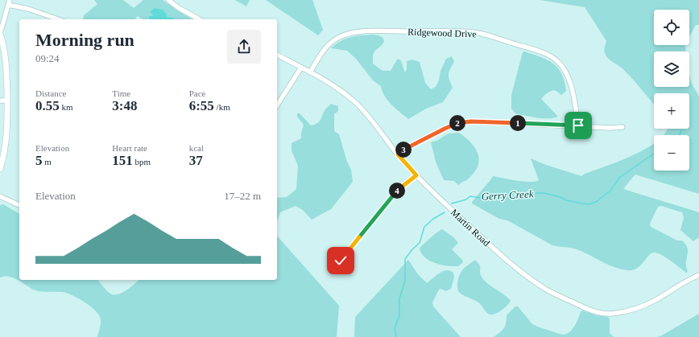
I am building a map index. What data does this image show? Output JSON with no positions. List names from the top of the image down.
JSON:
{
  "streets": {
    "street": ["Ridgewood Drive", "Martin Road"]
  },
  "crossings": [
    ["Ridgewood Drive", "Martin Road"]
  ],
  "water": ["Gerry Creek"],
  "page": {
    "map_buttons": ["+", "−"],
    "heading": ["Morning run", "09:24"],
    "stats": [
      ["Distance", "0.55 km"],
      ["Time", "3:48"],
      ["Pace", "6:55 /km"],
      ["Elevation", "5 m"],
      ["Heart rate", "151 bpm"],
      ["kcal", "37"]
    ],
    "pins": [
      "1",
      "2",
      "3",
      "4"
    ],
    "chart": ["Elevation", "17–22 m"]
  }
}
